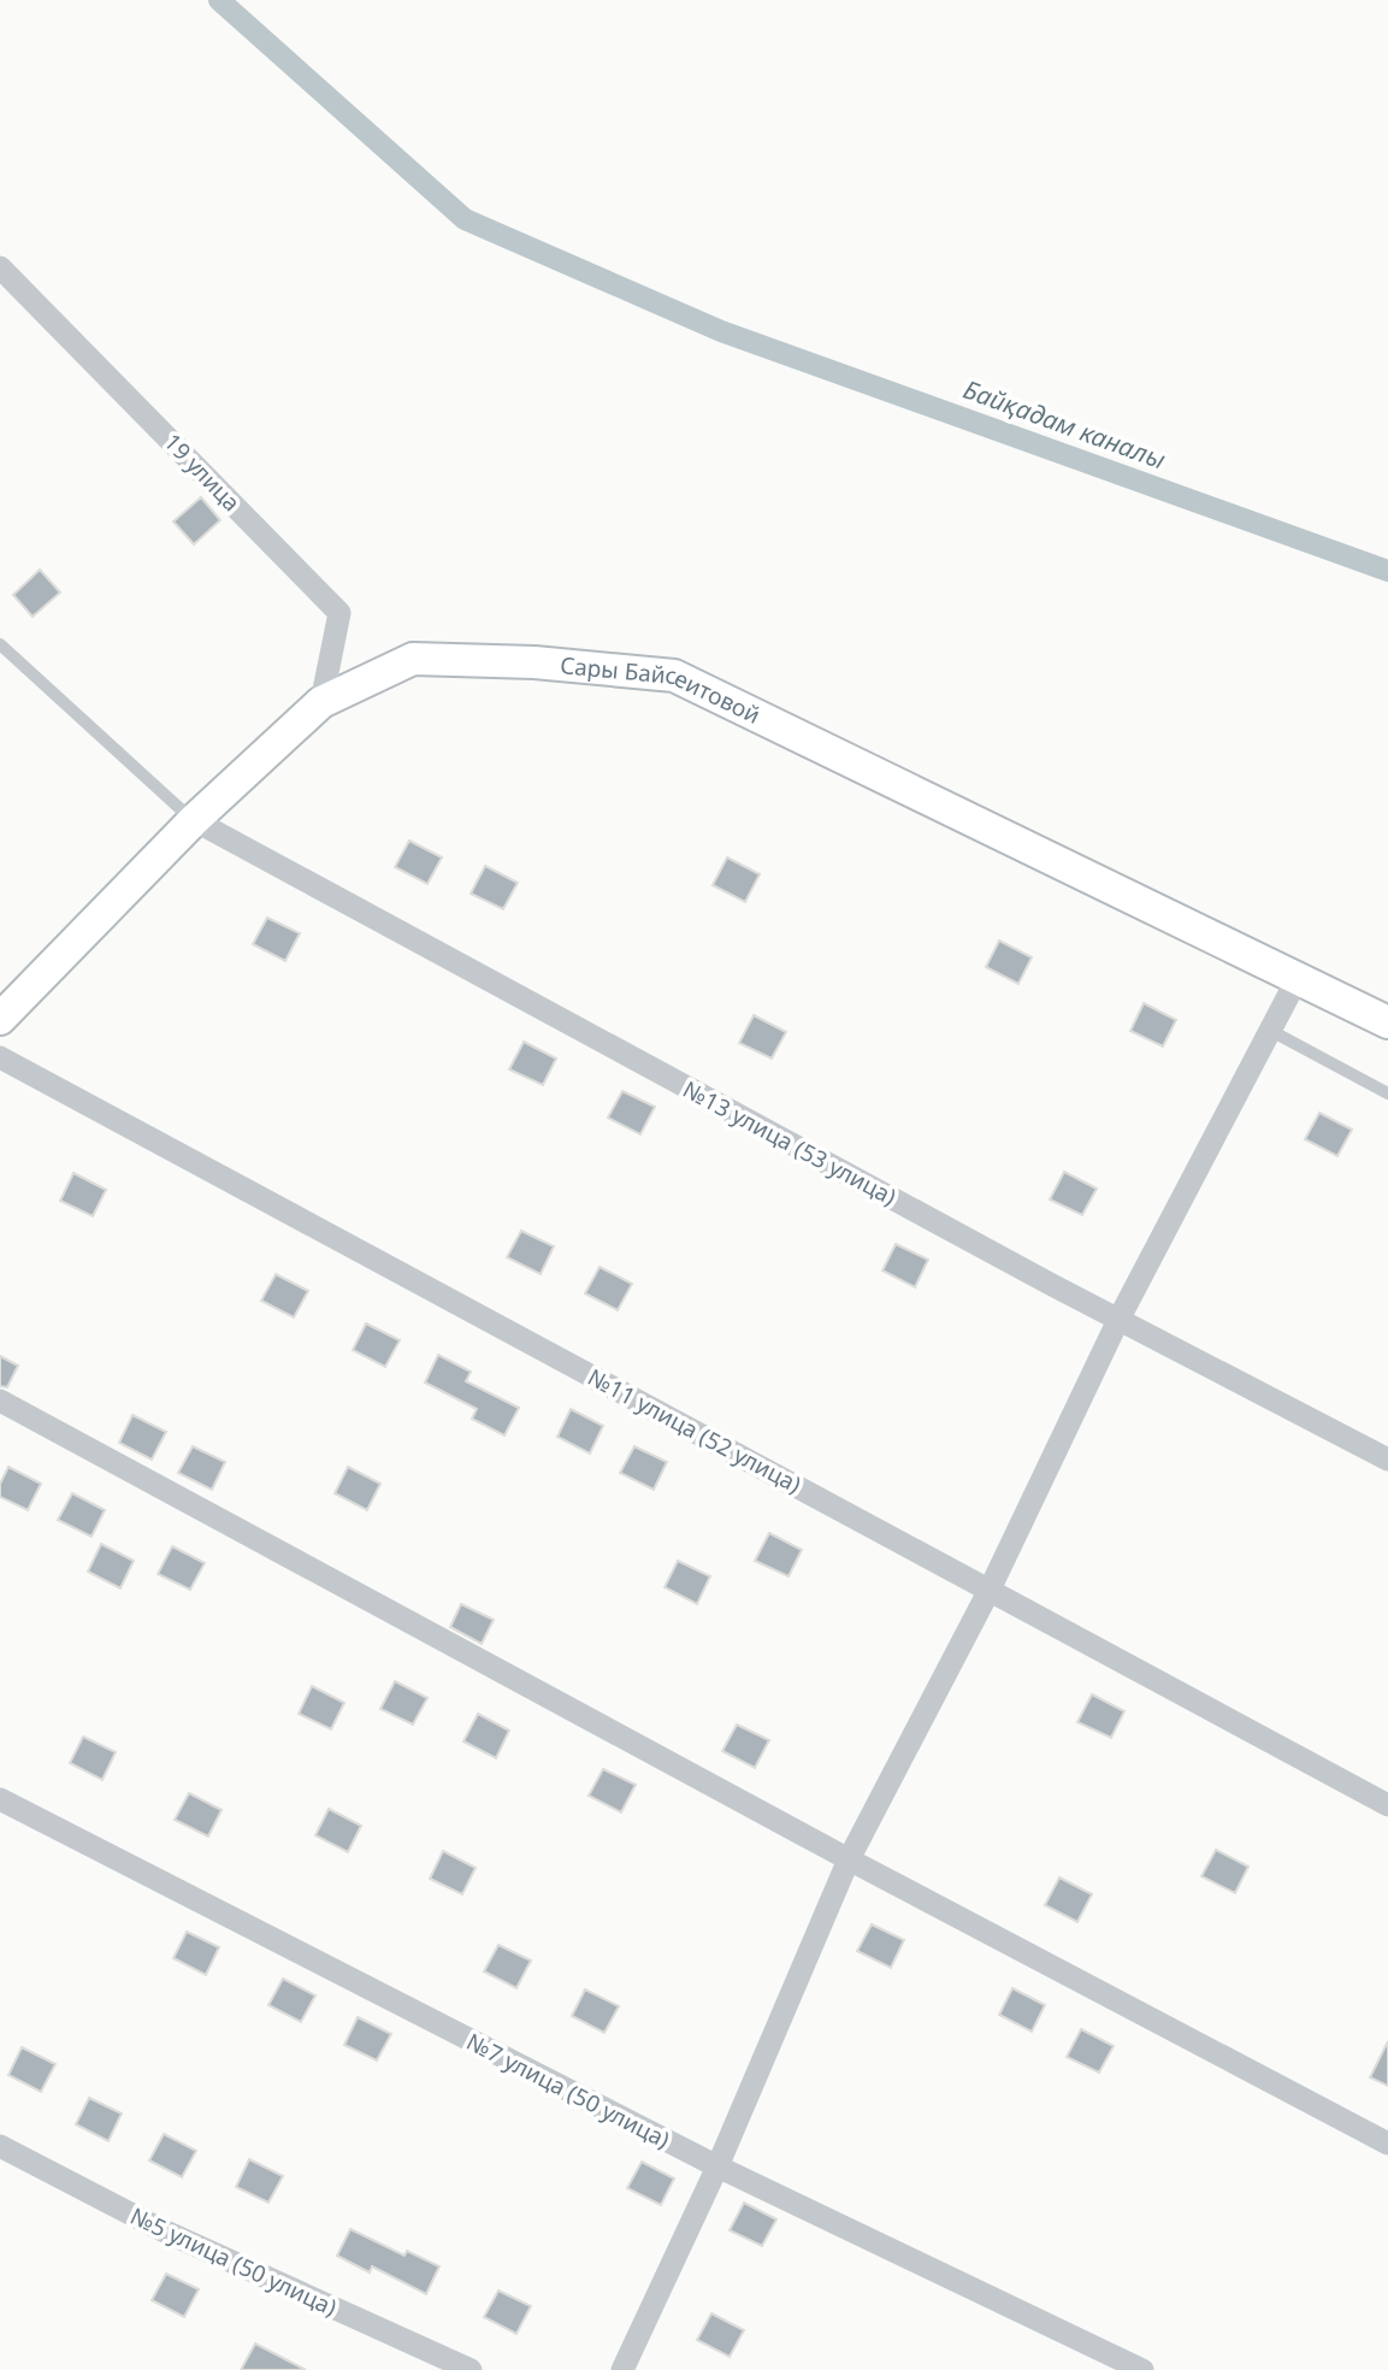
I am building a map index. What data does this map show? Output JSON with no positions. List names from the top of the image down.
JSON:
{
  "streets": {
    "street": [
      "19 улица",
      "Сары Байсеитовой",
      "№13 улица (53 улица)",
      "№11 улица (52 улица)",
      "№7 улица (50 улица)",
      "№5 улица (50 улица)"
    ]
  },
  "crossings": [
    ["19 улица", "Сары Байсеитовой"],
    ["Сары Байсеитовой", "№13 улица (53 улица)"]
  ],
  "water": ["Байқадам каналы"]
}
